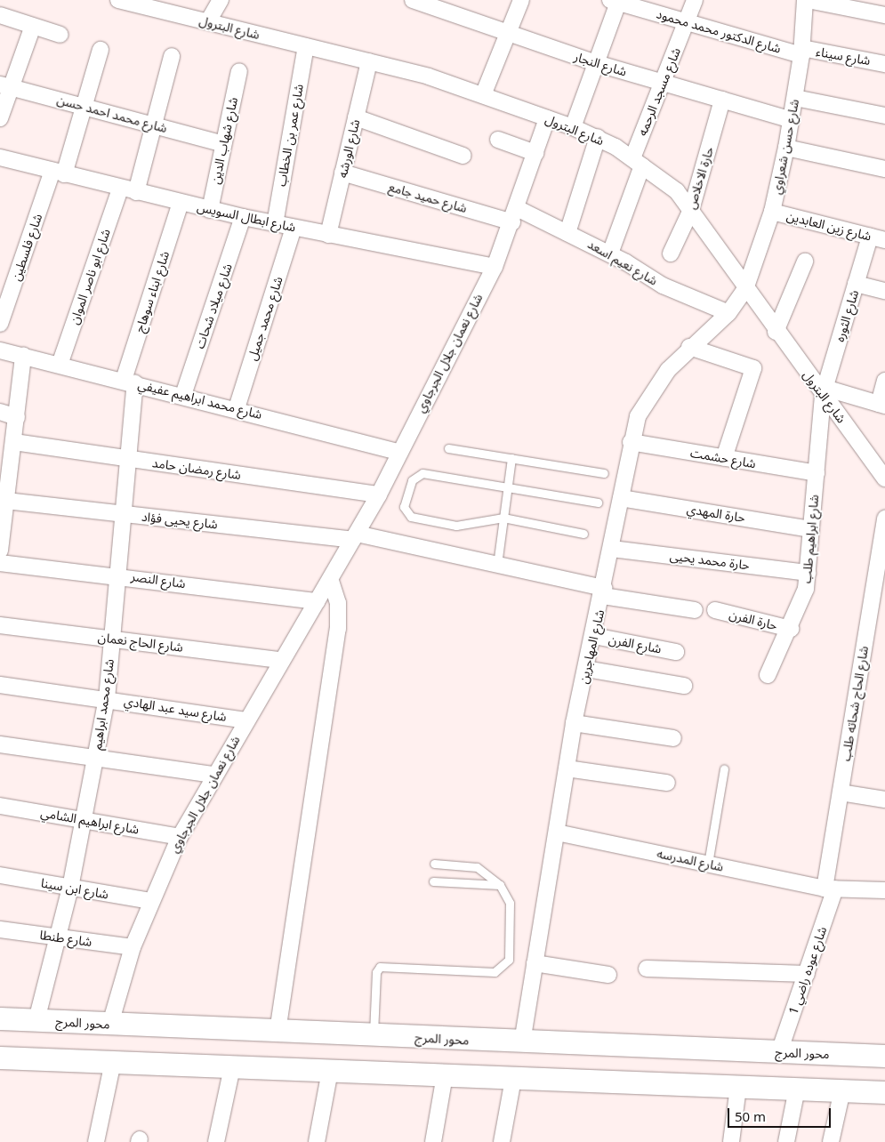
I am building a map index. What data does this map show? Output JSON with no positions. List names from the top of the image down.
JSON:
{
  "streets": {
    "main road": ["محور المرج"],
    "street": [
      "شارع البترول",
      "شارع الدكتور محمد محمود",
      "شارع سيناء",
      "شارع النجار",
      "شارع مسجد الرحمه",
      "شارع محمد احمد حسن",
      "شارع عمر بن الخطاب",
      "شارع شهاب الدين",
      "شارع حسن شعراوي",
      "شارع الورشه",
      "حارة الاخلاص",
      "شارع حميد جامع",
      "شارع ابطال السويس",
      "شارع زين العابدين",
      "شارع فلسطين",
      "شارع نعيم اسعد",
      "شارع ابو ناصر الموان",
      "شارع ابناء سوهاج",
      "شارع ميلاد شحات",
      "شارع الثوره",
      "شارع محمد جميل",
      "شارع نعمان جلال الجرجاوي",
      "شارع محمد ابراهيم عفيفي",
      "شارع حشمت",
      "شارع رمضان حامد",
      "حارة المهدي",
      "شارع يحيى فؤاد",
      "شارع ابراهيم طلب",
      "حارة محمد يحيى",
      "شارع النصر",
      "حارة الفرن",
      "شارع الحاج نعمان",
      "شارع الفرن",
      "شارع المهاجرين",
      "شارع الحاج شحاته طلب",
      "شارع محمد ابراهيم",
      "شارع سيد عبد الهادي",
      "شارع ابراهيم الشامي",
      "شارع المدرسه",
      "شارع ابن سينا",
      "شارع طنطا",
      "شارع عوده راضي 1"
    ]
  },
  "crossings": [
    ["شارع البترول", "شارع مسجد الرحمه"],
    ["شارع البترول", "شارع عمر بن الخطاب"],
    ["شارع البترول", "شارع حسن شعراوي"],
    ["شارع البترول", "شارع الورشه"],
    ["شارع البترول", "حارة الاخلاص"],
    ["شارع البترول", "شارع الثوره"],
    ["شارع البترول", "شارع نعمان جلال الجرجاوي"],
    ["شارع البترول", "شارع ابراهيم طلب"],
    ["شارع البترول", "شارع المهاجرين"],
    ["شارع الدكتور محمد محمود", "شارع سيناء"],
    ["شارع الدكتور محمد محمود", "شارع مسجد الرحمه"],
    ["شارع الدكتور محمد محمود", "شارع حسن شعراوي"],
    ["شارع سيناء", "شارع حسن شعراوي"],
    ["شارع النجار", "شارع مسجد الرحمه"],
    ["شارع النجار", "شارع حسن شعراوي"],
    ["شارع النجار", "حارة الاخلاص"],
    ["شارع مسجد الرحمه", "شارع نعيم اسعد"],
    ["شارع محمد احمد حسن", "شارع شهاب الدين"],
    ["شارع محمد احمد حسن", "شارع فلسطين"],
    ["شارع عمر بن الخطاب", "شارع ابطال السويس"],
    ["شارع شهاب الدين", "شارع ابطال السويس"],
    ["شارع حسن شعراوي", "شارع زين العابدين"],
    ["شارع حسن شعراوي", "شارع المهاجرين"],
    ["شارع الورشه", "شارع حميد جامع"],
    ["شارع الورشه", "شارع ابطال السويس"],
    ["شارع حميد جامع", "شارع نعيم اسعد"],
    ["شارع حميد جامع", "شارع نعمان جلال الجرجاوي"],
    ["شارع ابطال السويس", "شارع فلسطين"],
    ["شارع ابطال السويس", "شارع ابو ناصر الموان"],
    ["شارع ابطال السويس", "شارع ابناء سوهاج"],
    ["شارع ابطال السويس", "شارع ميلاد شحات"],
    ["شارع ابطال السويس", "شارع محمد جميل"],
    ["شارع ابطال السويس", "شارع نعمان جلال الجرجاوي"],
    ["شارع زين العابدين", "شارع الثوره"],
    ["شارع نعيم اسعد", "شارع نعمان جلال الجرجاوي"],
    ["شارع نعيم اسعد", "شارع المهاجرين"],
    ["شارع ابو ناصر الموان", "شارع محمد ابراهيم عفيفي"],
    ["شارع ابناء سوهاج", "شارع محمد ابراهيم عفيفي"],
    ["شارع ابناء سوهاج", "شارع محمد ابراهيم"],
    ["شارع ميلاد شحات", "شارع محمد ابراهيم عفيفي"],
    ["شارع الثوره", "شارع ابراهيم طلب"],
    ["شارع محمد جميل", "شارع محمد ابراهيم عفيفي"],
    ["شارع نعمان جلال الجرجاوي", "شارع محمد ابراهيم عفيفي"],
    ["شارع نعمان جلال الجرجاوي", "شارع رمضان حامد"],
    ["شارع نعمان جلال الجرجاوي", "شارع يحيى فؤاد"],
    ["شارع نعمان جلال الجرجاوي", "شارع النصر"],
    ["شارع نعمان جلال الجرجاوي", "شارع الحاج نعمان"],
    ["شارع نعمان جلال الجرجاوي", "شارع سيد عبد الهادي"],
    ["شارع نعمان جلال الجرجاوي", "شارع ابراهيم الشامي"],
    ["شارع نعمان جلال الجرجاوي", "شارع ابن سينا"],
    ["شارع نعمان جلال الجرجاوي", "شارع طنطا"],
    ["شارع نعمان جلال الجرجاوي", "محور المرج"],
    ["شارع محمد ابراهيم عفيفي", "شارع محمد ابراهيم"],
    ["شارع حشمت", "شارع ابراهيم طلب"],
    ["شارع حشمت", "شارع المهاجرين"],
    ["شارع رمضان حامد", "شارع محمد ابراهيم"],
    ["حارة المهدي", "شارع ابراهيم طلب"],
    ["حارة المهدي", "شارع المهاجرين"],
    ["شارع يحيى فؤاد", "شارع المهاجرين"],
    ["شارع يحيى فؤاد", "شارع محمد ابراهيم"],
    ["شارع ابراهيم طلب", "حارة محمد يحيى"],
    ["شارع ابراهيم طلب", "حارة الفرن"],
    ["حارة محمد يحيى", "شارع المهاجرين"],
    ["شارع النصر", "شارع محمد ابراهيم"],
    ["شارع الحاج نعمان", "شارع محمد ابراهيم"],
    ["شارع الفرن", "شارع المهاجرين"],
    ["شارع المهاجرين", "شارع المدرسه"],
    ["شارع المهاجرين", "محور المرج"],
    ["شارع الحاج شحاته طلب", "شارع المدرسه"],
    ["شارع الحاج شحاته طلب", "شارع عوده راضي 1"],
    ["شارع محمد ابراهيم", "شارع سيد عبد الهادي"],
    ["شارع محمد ابراهيم", "شارع ابراهيم الشامي"],
    ["شارع محمد ابراهيم", "شارع ابن سينا"],
    ["شارع محمد ابراهيم", "شارع طنطا"],
    ["شارع محمد ابراهيم", "محور المرج"],
    ["شارع المدرسه", "شارع عوده راضي 1"],
    ["شارع عوده راضي 1", "محور المرج"]
  ],
  "scale_bar": "50 m"
}
